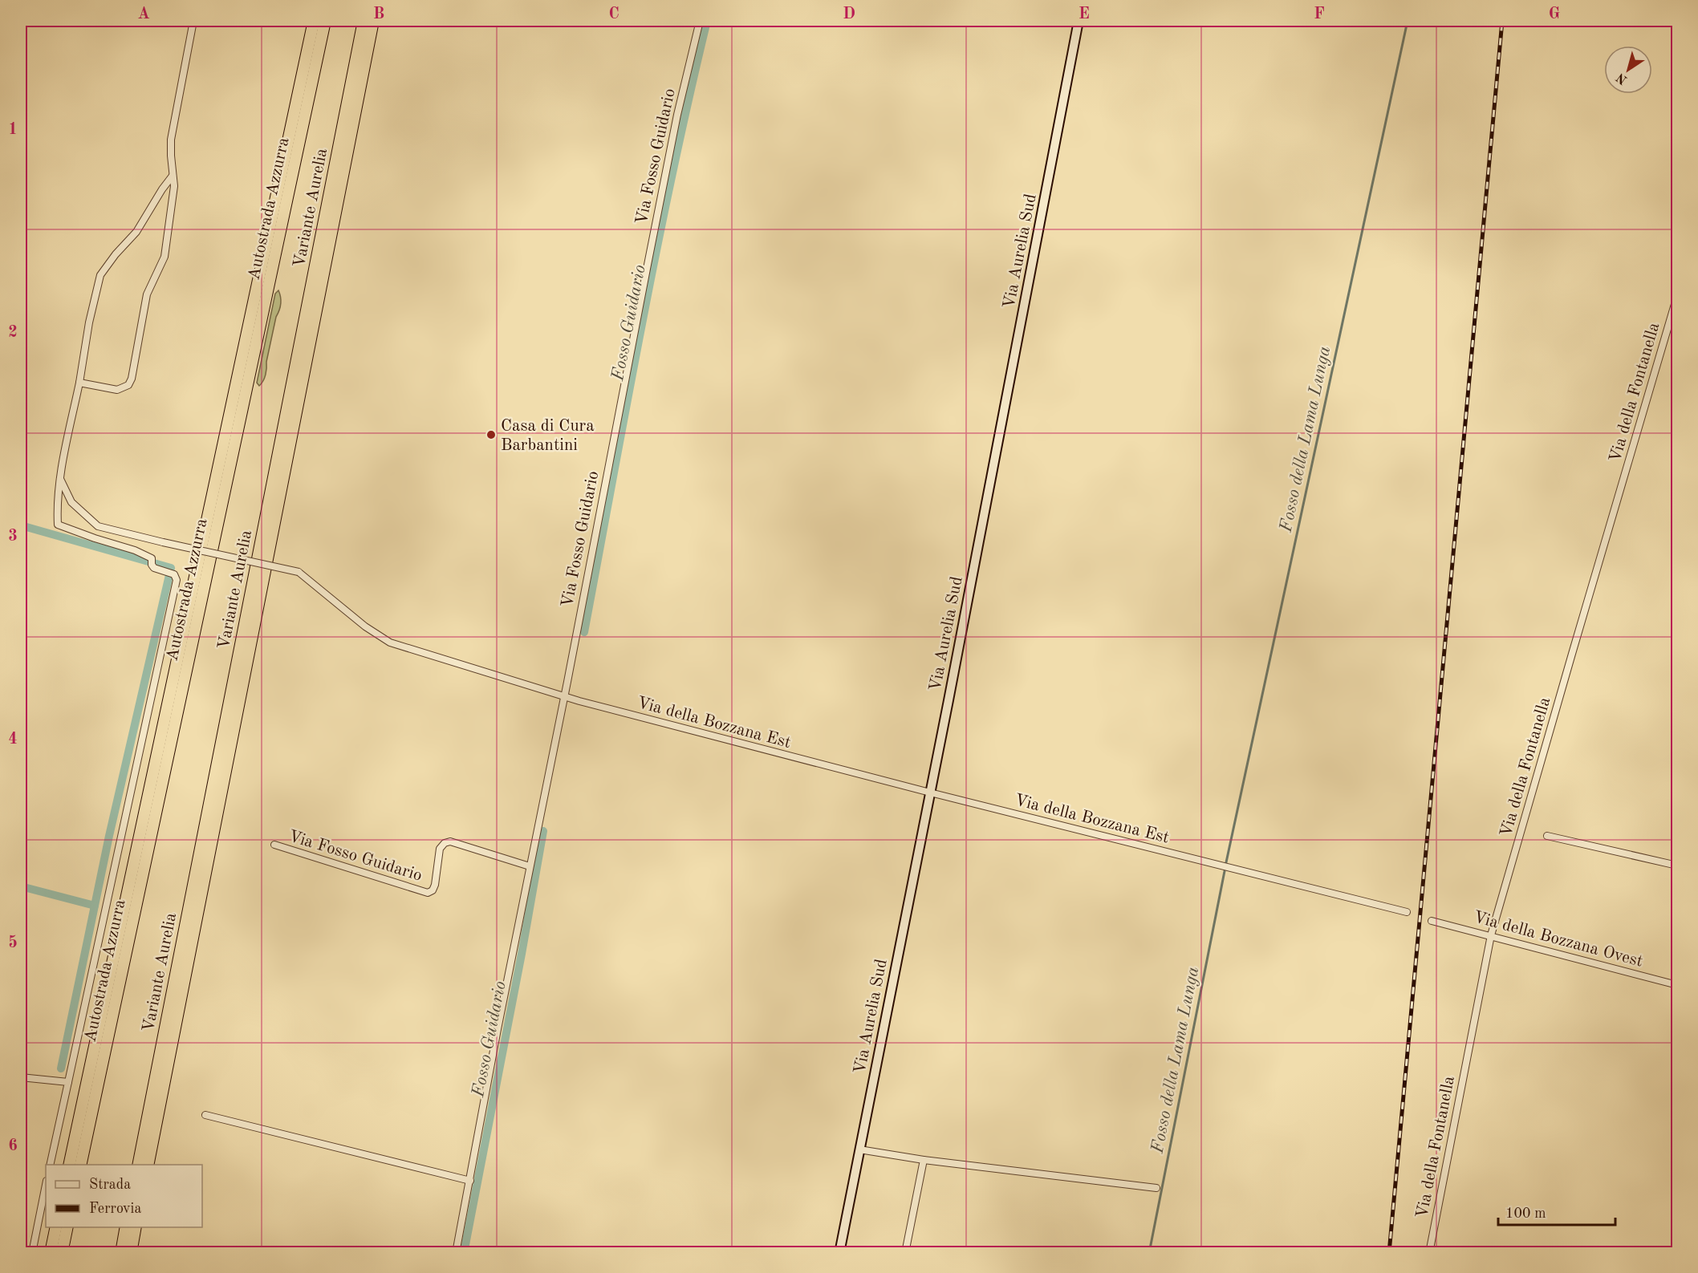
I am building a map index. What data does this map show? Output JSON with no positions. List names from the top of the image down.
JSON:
{
  "streets": {
    "highway": ["Variante Aurelia", "Autostrada Azzurra"],
    "main road": ["Via Aurelia Sud"],
    "street": [
      "Via Fosso Guidario",
      "Via della Fontanella",
      "Via della Bozzana Est",
      "Via della Bozzana Ovest"
    ]
  },
  "crossings": [
    ["Via Fosso Guidario", "Via della Bozzana Est"],
    ["Via Aurelia Sud", "Via della Bozzana Est"],
    ["Via della Fontanella", "Via della Bozzana Ovest"]
  ],
  "water": ["Fosso Guidario", "Fosso della Lama Lunga"],
  "places": ["Casa di Cura Barbantini"],
  "legend": ["Strada", "Ferrovia"],
  "scale_bar": "100 m",
  "north": "bottom left",
  "grid": {
    "columns": [
      "A",
      "B",
      "C",
      "D",
      "E",
      "F",
      "G"
    ],
    "rows": [
      "1",
      "2",
      "3",
      "4",
      "5",
      "6"
    ]
  }
}
